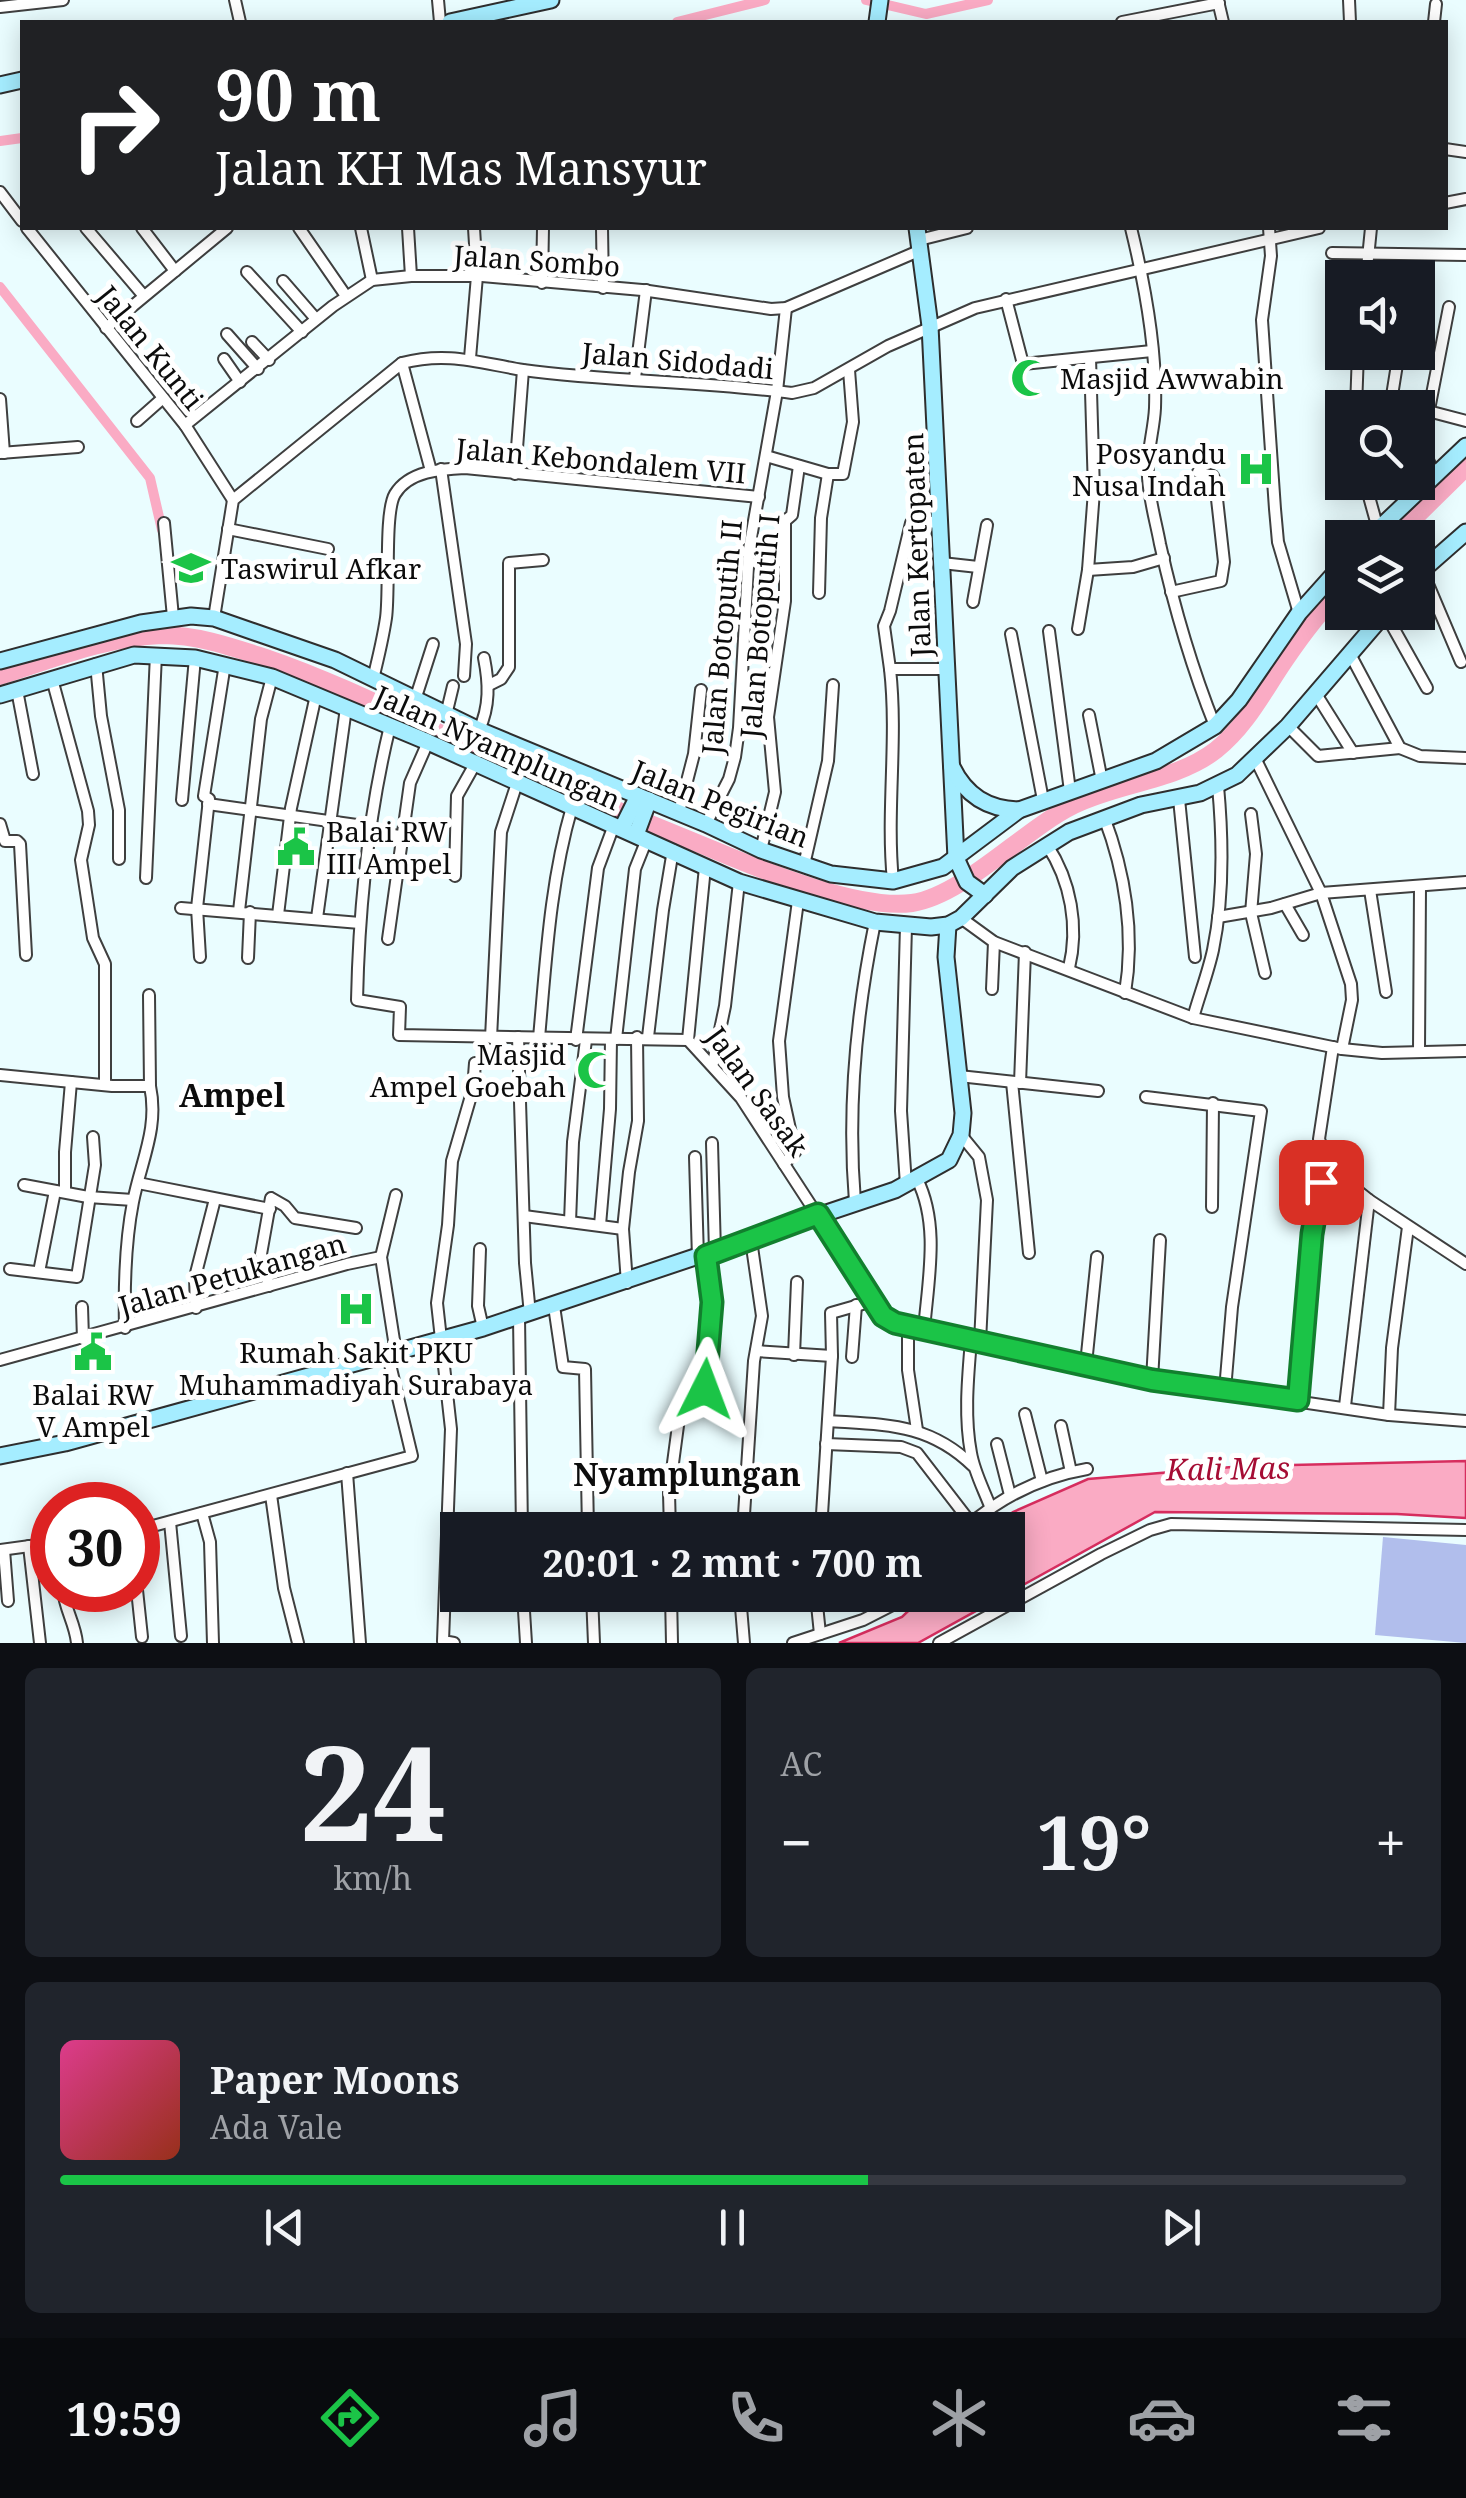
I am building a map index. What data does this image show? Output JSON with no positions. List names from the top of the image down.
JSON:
{
  "streets": {
    "main road": ["Jalan Kertopaten", "Jalan Nyamplungan", "Jalan Pegirian"],
    "street": [
      "Jalan Sombo",
      "Jalan Kunti",
      "Jalan Sidodadi",
      "Jalan Kebondalem VII",
      "Jalan Botoputih I",
      "Jalan Botoputih II",
      "Jalan Sasak",
      "Jalan Petukangan"
    ]
  },
  "crossings": [
    ["Jalan Sombo", "Jalan Kunti"],
    ["Jalan Sombo", "Jalan Kertopaten"],
    ["Jalan Sombo", "Jalan Botoputih II"],
    ["Jalan Sidodadi", "Jalan Kertopaten"],
    ["Jalan Sidodadi", "Jalan Botoputih II"],
    ["Jalan Kebondalem VII", "Jalan Botoputih II"],
    ["Jalan Kebondalem VII", "Jalan Pegirian"],
    ["Jalan Kertopaten", "Jalan Pegirian"],
    ["Jalan Botoputih I", "Jalan Pegirian"],
    ["Jalan Botoputih II", "Jalan Pegirian"],
    ["Jalan Nyamplungan", "Jalan Sasak"]
  ],
  "districts": ["Ampel", "Nyamplungan"],
  "water": ["Kali Mas"],
  "places": {
    "mosque": ["Masjid Awwabin", "Masjid Ampel Goebah"],
    "hospital": ["Posyandu Nusa Indah", "Rumah Sakit PKU Muhammadiyah Surabaya"],
    "school or university": ["Taswirul Afkar"],
    "public building": ["Balai RW III Ampel", "Balai RW V Ampel"]
  },
  "page": {
    "turn": ["90 m", "Jalan KH Mas Mansyur"],
    "limit": "30",
    "trip": "20:01 · 2 mnt · 700 m",
    "tile": [
      ["24", "km/h"],
      "AC"
    ],
    "heat": ["−", "19°", "+"],
    "song": ["Paper Moons", "Ada Vale"],
    "tabs": "19:59"
  }
}
